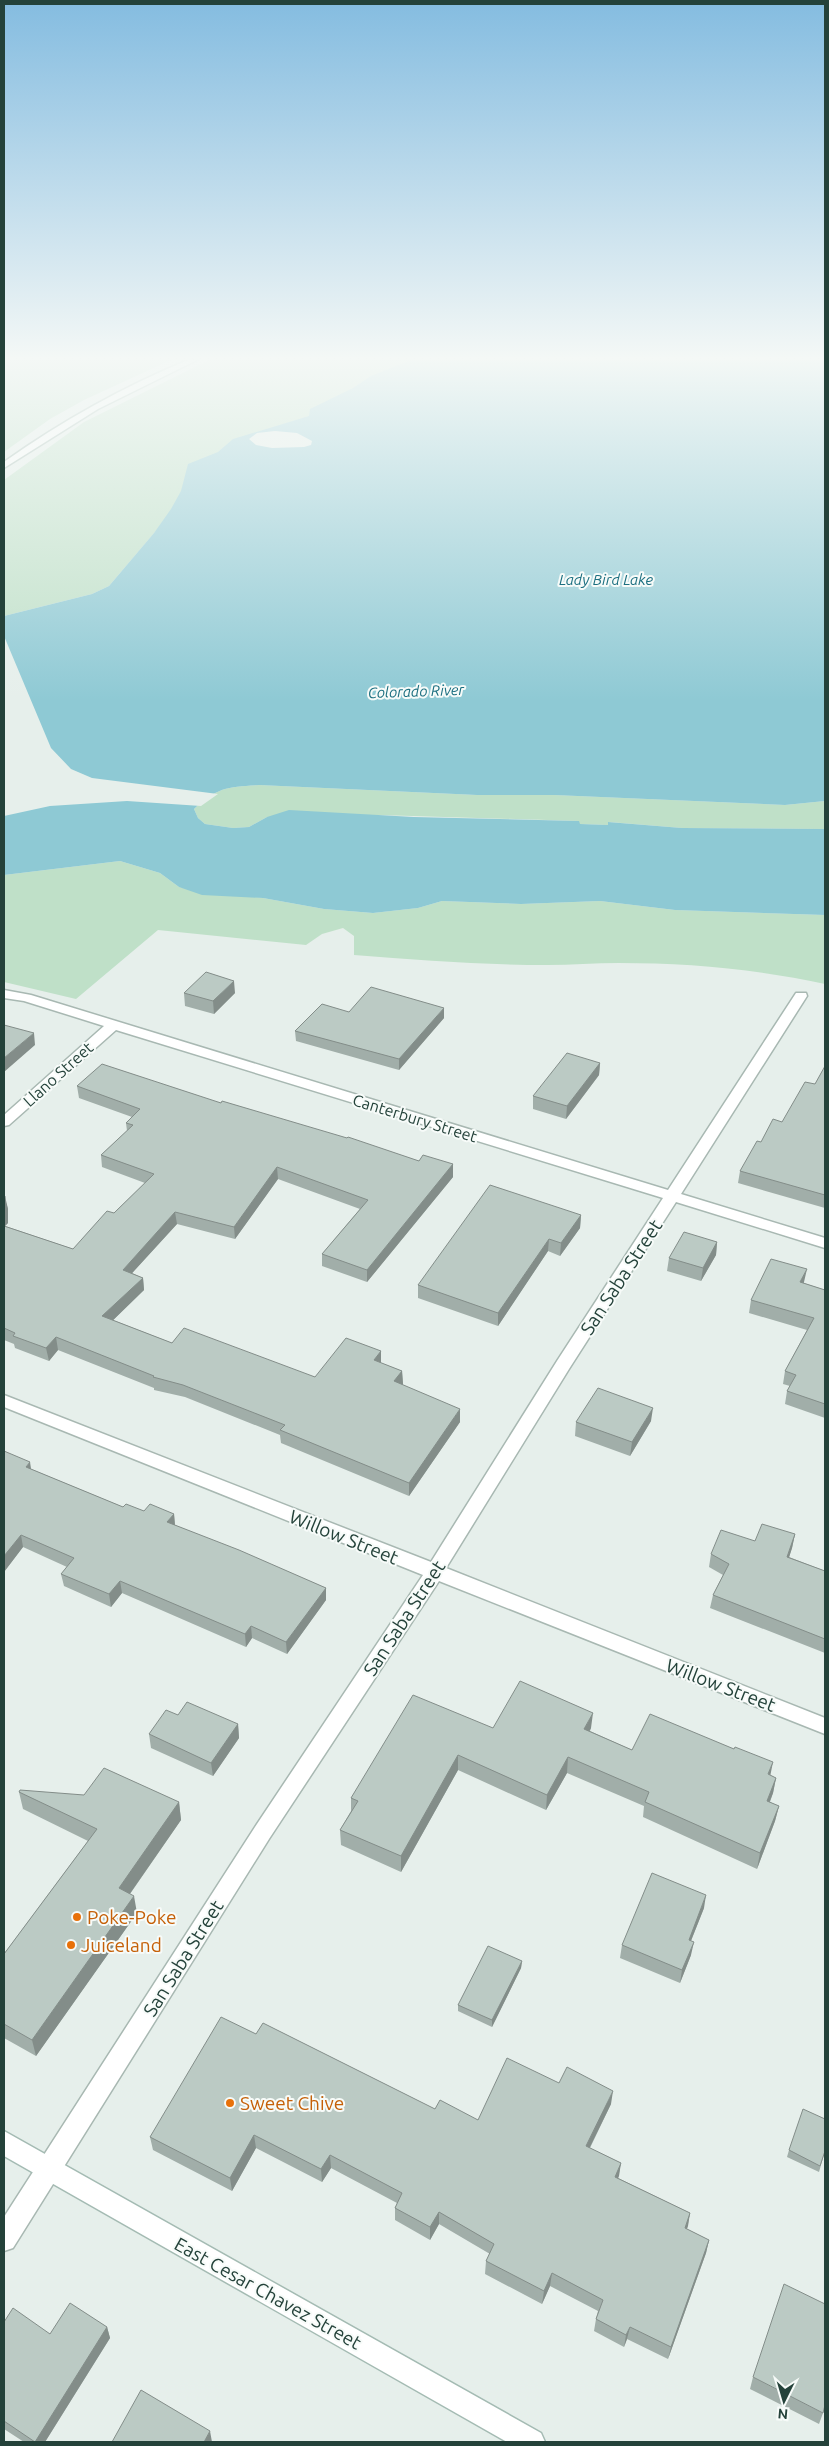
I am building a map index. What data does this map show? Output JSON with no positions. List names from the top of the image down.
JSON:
{
  "streets": {
    "street": [
      "Llano Street",
      "Canterbury Street",
      "San Saba Street",
      "Willow Street",
      "East Cesar Chavez Street"
    ]
  },
  "crossings": [
    ["Llano Street", "Canterbury Street"],
    ["Canterbury Street", "San Saba Street"],
    ["San Saba Street", "Willow Street"],
    ["San Saba Street", "East Cesar Chavez Street"]
  ],
  "water": ["Lady Bird Lake", "Colorado River"],
  "places": ["Poke-Poke", "Juiceland", "Sweet Chive"],
  "north": "bottom"
}
